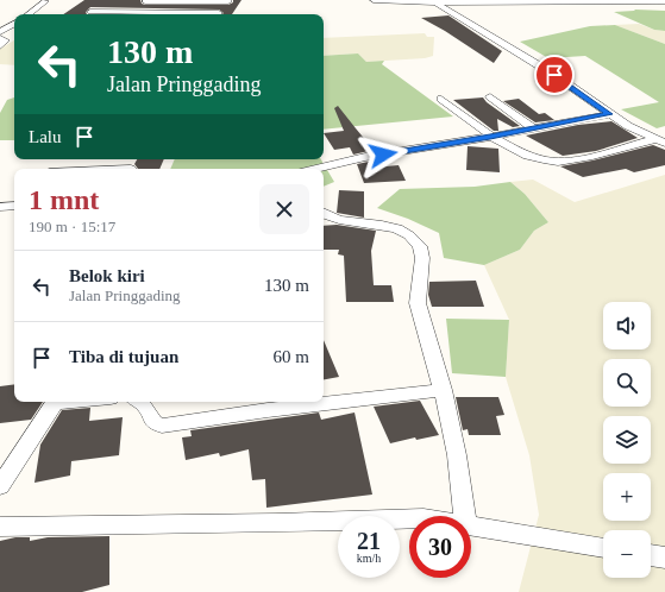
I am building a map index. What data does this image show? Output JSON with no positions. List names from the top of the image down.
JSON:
{
  "page": {
    "turn": ["130 m", "Jalan Pringgading"],
    "then": "Lalu",
    "heading": ["1 mnt", "190 m · 15:17"],
    "list": [
      {
        "name": "Belok kiri",
        "note": "Jalan Pringgading",
        "value": "130 m"
      },
      {
        "name": "Tiba di tujuan",
        "value": "60 m"
      }
    ],
    "map_buttons": ["+", "−"],
    "speed": "21 km/h",
    "limit": "30"
  }
}
